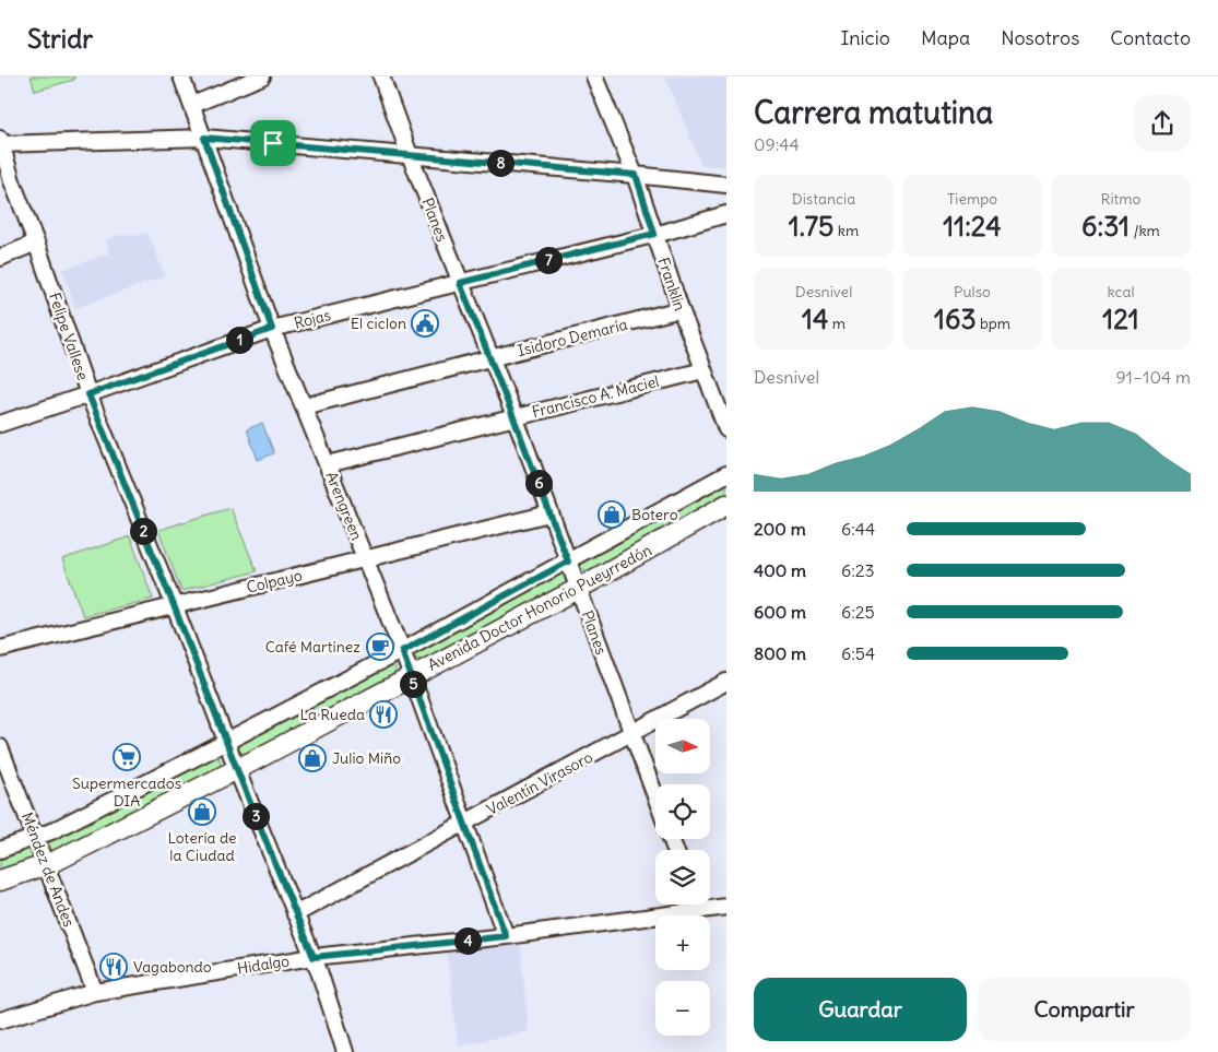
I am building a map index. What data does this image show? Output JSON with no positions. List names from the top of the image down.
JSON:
{
  "streets": {
    "main road": ["Avenida Doctor Honorio Pueyrredón"],
    "street": [
      "Planes",
      "Franklin",
      "Rojas",
      "Felipe Vallese",
      "Isidoro Demaría",
      "Francisco A. Maciel",
      "Arengreen",
      "Colpayo",
      "Valentín Virasoro",
      "Méndez de Andes",
      "Hidalgo"
    ]
  },
  "crossings": [
    ["Planes", "Rojas"],
    ["Planes", "Isidoro Demaría"],
    ["Planes", "Francisco A. Maciel"],
    ["Planes", "Colpayo"],
    ["Planes", "Avenida Doctor Honorio Pueyrredón"],
    ["Planes", "Valentín Virasoro"],
    ["Franklin", "Rojas"],
    ["Franklin", "Isidoro Demaría"],
    ["Franklin", "Francisco A. Maciel"],
    ["Rojas", "Felipe Vallese"],
    ["Rojas", "Arengreen"],
    ["Felipe Vallese", "Colpayo"],
    ["Felipe Vallese", "Avenida Doctor Honorio Pueyrredón"],
    ["Felipe Vallese", "Valentín Virasoro"],
    ["Felipe Vallese", "Hidalgo"],
    ["Isidoro Demaría", "Arengreen"],
    ["Francisco A. Maciel", "Arengreen"],
    ["Arengreen", "Colpayo"],
    ["Arengreen", "Avenida Doctor Honorio Pueyrredón"],
    ["Arengreen", "Valentín Virasoro"],
    ["Arengreen", "Hidalgo"],
    ["Avenida Doctor Honorio Pueyrredón", "Méndez de Andes"],
    ["Méndez de Andes", "Hidalgo"]
  ],
  "places": {
    "public building": ["El ciclon"],
    "shop": ["Botero", "Julio Miño", "Lotería de la Ciudad"],
    "cafe": ["Café Martínez"],
    "restaurant": ["La Rueda", "Vagabondo"],
    "supermarket": ["Supermercados DIA"]
  },
  "north": "right",
  "page": {
    "header": "Stridr",
    "nav": [
      "Inicio",
      "Mapa",
      "Nosotros",
      "Contacto"
    ],
    "heading": ["Carrera matutina", "09:44"],
    "pins": [
      "8",
      "7",
      "1",
      "6",
      "2",
      "5",
      "3",
      "4"
    ],
    "stats": [
      ["Distancia", "1.75 km"],
      ["Tiempo", "11:24"],
      ["Ritmo", "6:31 /km"],
      ["Desnivel", "14 m"],
      ["Pulso", "163 bpm"],
      ["kcal", "121"]
    ],
    "chart": ["Desnivel", "91–104 m"],
    "list": [
      {
        "name": "200 m",
        "note": "6:44"
      },
      {
        "name": "400 m",
        "note": "6:23"
      },
      {
        "name": "600 m",
        "note": "6:25"
      },
      {
        "name": "800 m",
        "note": "6:54"
      }
    ],
    "map_buttons": ["+", "−"],
    "buttons": ["Guardar", "Compartir"]
  }
}
